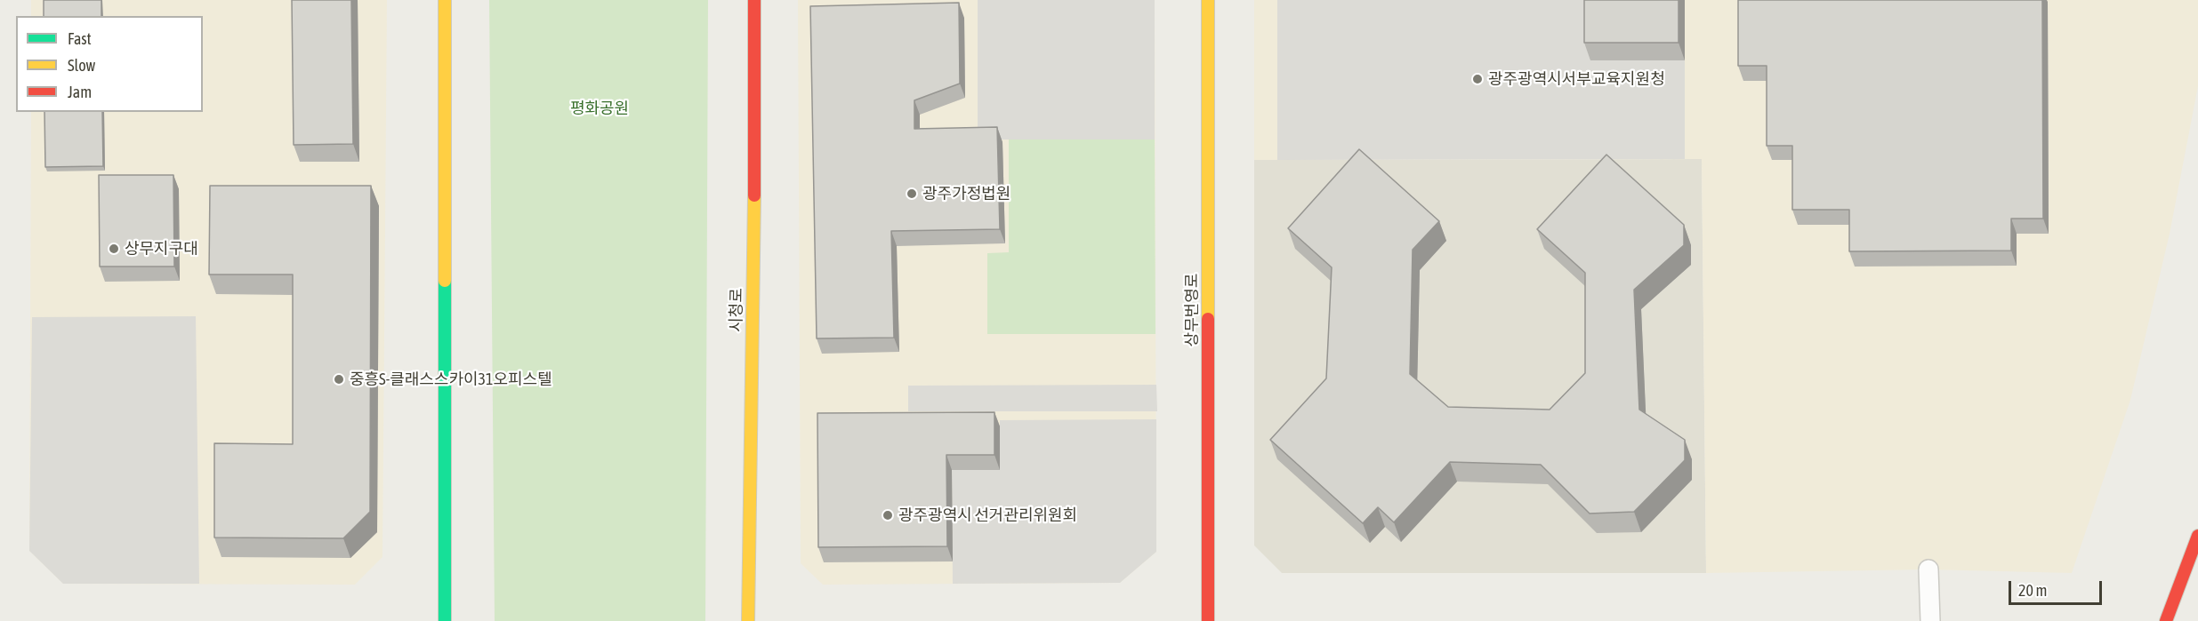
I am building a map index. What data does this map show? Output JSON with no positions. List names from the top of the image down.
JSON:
{
  "streets": {
    "street": ["시청로", "상무번영로"]
  },
  "parks": ["평화공원"],
  "places": [
    "광주광역시서부교육지원청",
    "광주가정법원",
    "상무지구대",
    "중흥S-클래스스카이31오피스텔",
    "광주광역시 선거관리위원회"
  ],
  "legend": ["Fast", "Slow", "Jam"],
  "scale_bar": "20 m"
}
